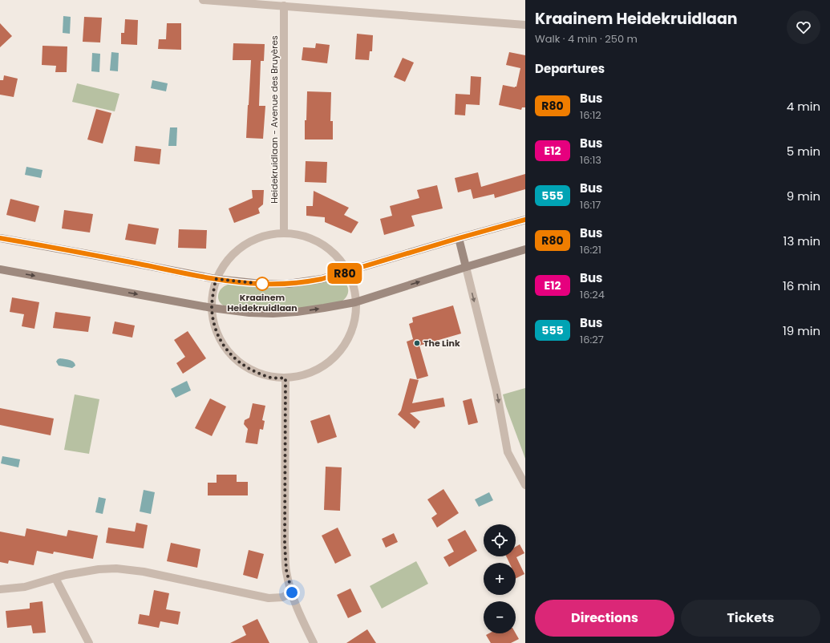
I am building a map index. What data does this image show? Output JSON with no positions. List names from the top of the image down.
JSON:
{
  "streets": {
    "street": ["Heidekruidlaan - Avenue des Bruyères"]
  },
  "places": ["Kraainem Heidekruidlaan", "The Link"],
  "lines": ["bus line R80"],
  "page": {
    "on_map": "R80",
    "heading": [
      ["Kraainem Heidekruidlaan", "Walk · 4 min · 250 m"],
      "Departures"
    ],
    "list": [
      {
        "mark": "R80",
        "name": "Bus",
        "note": "16:12",
        "value": "4 min"
      },
      {
        "mark": "E12",
        "name": "Bus",
        "note": "16:13",
        "value": "5 min"
      },
      {
        "mark": "555",
        "name": "Bus",
        "note": "16:17",
        "value": "9 min"
      },
      {
        "mark": "R80",
        "name": "Bus",
        "note": "16:21",
        "value": "13 min"
      },
      {
        "mark": "E12",
        "name": "Bus",
        "note": "16:24",
        "value": "16 min"
      },
      {
        "mark": "555",
        "name": "Bus",
        "note": "16:27",
        "value": "19 min"
      }
    ],
    "map_buttons": ["+", "−"],
    "buttons": ["Directions", "Tickets"]
  }
}
